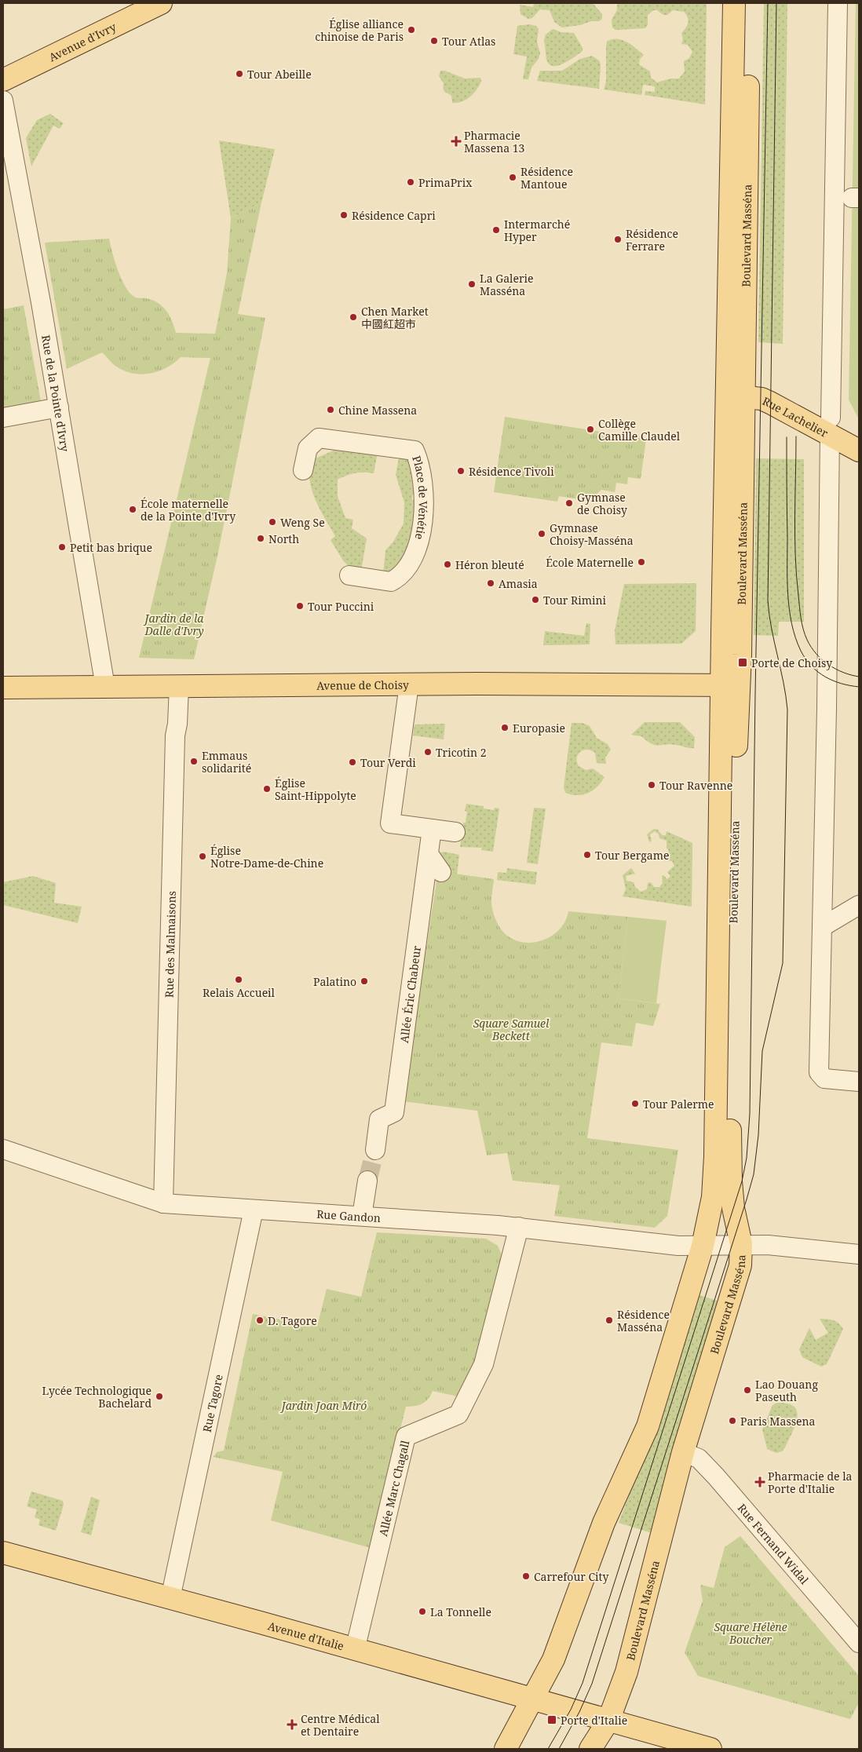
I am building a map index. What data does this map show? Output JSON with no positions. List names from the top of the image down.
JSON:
{
  "streets": {
    "main road": [
      "Avenue d'Ivry",
      "Boulevard Masséna",
      "Rue Lachelier",
      "Avenue de Choisy",
      "Avenue d'Italie"
    ],
    "street": [
      "Rue de la Pointe d'Ivry",
      "Place de Vénétie",
      "Rue des Malmaisons",
      "Allée Éric Chabeur",
      "Rue Gandon",
      "Rue Tagore",
      "Allée Marc Chagall",
      "Rue Fernand Widal"
    ]
  },
  "crossings": [
    ["Boulevard Masséna", "Rue Lachelier"],
    ["Boulevard Masséna", "Avenue de Choisy"],
    ["Boulevard Masséna", "Rue Gandon"],
    ["Boulevard Masséna", "Rue Fernand Widal"],
    ["Boulevard Masséna", "Avenue d'Italie"],
    ["Rue de la Pointe d'Ivry", "Avenue de Choisy"],
    ["Avenue de Choisy", "Rue des Malmaisons"],
    ["Rue des Malmaisons", "Rue Gandon"],
    ["Rue Gandon", "Rue Tagore"],
    ["Rue Gandon", "Allée Marc Chagall"],
    ["Rue Tagore", "Avenue d'Italie"],
    ["Allée Marc Chagall", "Avenue d'Italie"]
  ],
  "parks": [
    "Jardin de la Dalle d'Ivry",
    "Square Samuel Beckett",
    "Jardin Joan Miró",
    "Square Hélène Boucher"
  ],
  "places": {
    "other": [
      "Église alliance chinoise de Paris",
      "Tour Atlas",
      "Tour Abeille",
      "Résidence Mantoue",
      "PrimaPrix",
      "Résidence Capri",
      "Intermarché Hyper",
      "Résidence Ferrare",
      "La Galerie Masséna",
      "Chen Market 中國紅超市",
      "Chine Massena",
      "Collège Camille Claudel",
      "Résidence Tivoli",
      "Gymnase de Choisy",
      "École maternelle de la Pointe d'Ivry",
      "Weng Se",
      "Gymnase Choisy-Masséna",
      "North",
      "Petit bas brique",
      "École Maternelle",
      "Héron bleuté",
      "Amasia",
      "Tour Rimini",
      "Tour Puccini",
      "Europasie",
      "Tricotin 2",
      "Emmaus solidarité",
      "Tour Verdi",
      "Tour Ravenne",
      "Église Saint-Hippolyte",
      "Tour Bergame",
      "Église Notre-Dame-de-Chine",
      "Relais Accueil",
      "Palatino",
      "Tour Palerme",
      "D. Tagore",
      "Résidence Masséna",
      "Lao Douang Paseuth",
      "Lycée Technologique Bachelard",
      "Paris Massena",
      "Carrefour City",
      "La Tonnelle"
    ],
    "health": ["Pharmacie Massena 13", "Pharmacie de la Porte d'Italie", "Centre Médical et Dentaire"],
    "transit": ["Porte de Choisy", "Porte d'Italie"]
  }
}
